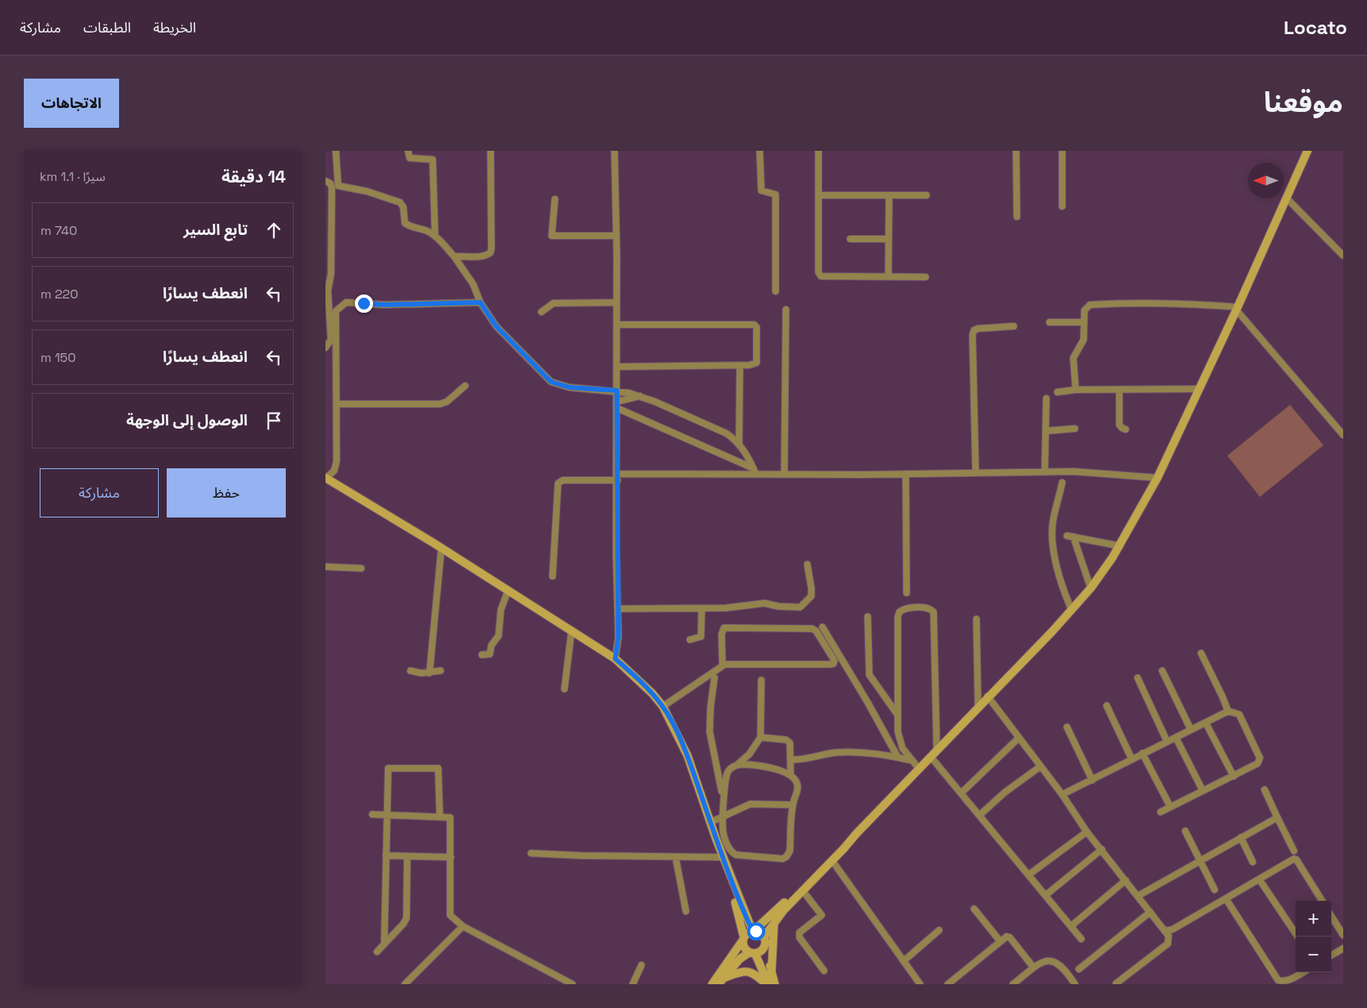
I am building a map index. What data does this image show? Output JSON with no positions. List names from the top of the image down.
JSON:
{
  "north": "left",
  "page": {
    "header": "Locato",
    "nav": ["الخريطة", "الطبقات", "مشاركة"],
    "title": "موقعنا",
    "buttons": [
      "الاتجاهات",
      ["حفظ", "مشاركة"]
    ],
    "heading": ["14 دقيقة", "سيرًا · 1.1 km"],
    "list": [
      ["تابع السير", "740 m"],
      ["انعطف يسارًا", "220 m"],
      ["انعطف يسارًا", "150 m"],
      "الوصول إلى الوجهة"
    ],
    "map_buttons": ["+", "−"]
  }
}
